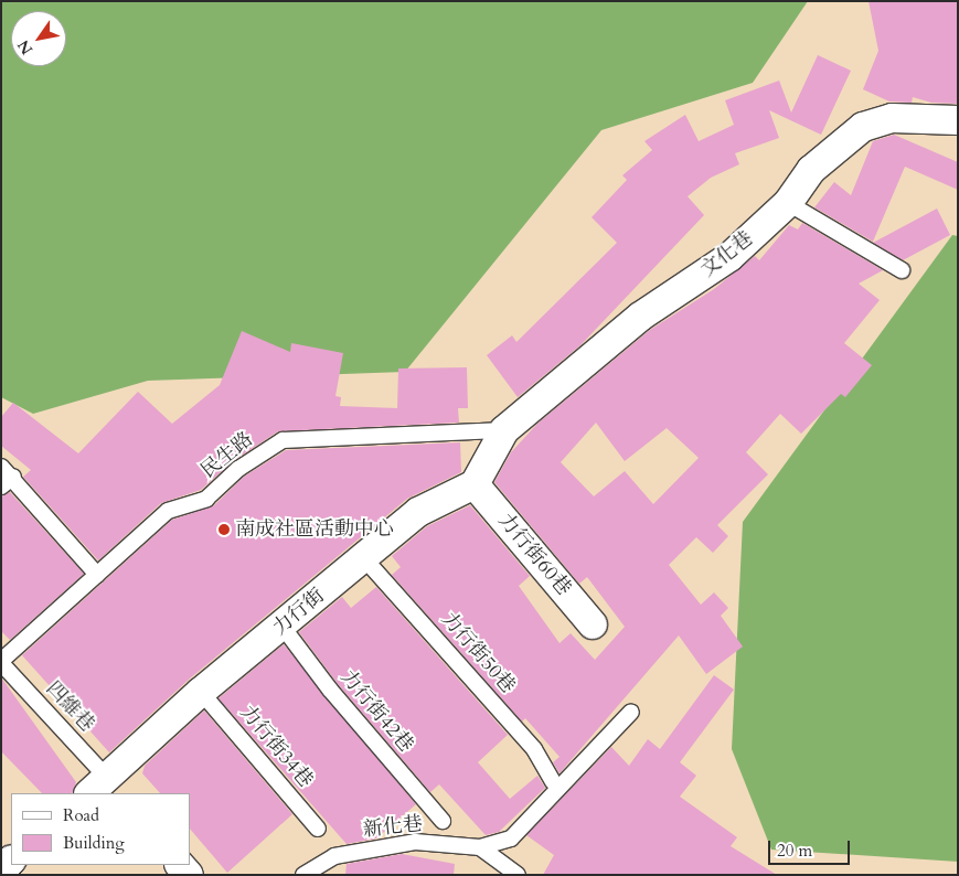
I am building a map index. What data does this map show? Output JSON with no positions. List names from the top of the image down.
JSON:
{
  "streets": {
    "street": ["文化巷", "力行街60巷", "力行街"],
    "lane": [
      "民生路",
      "力行街50巷",
      "四維巷",
      "力行街42巷",
      "力行街34巷",
      "新化巷"
    ]
  },
  "crossings": [
    ["文化巷", "民生路"],
    ["民生路", "四維巷"],
    ["力行街60巷", "力行街"],
    ["力行街", "力行街50巷"],
    ["力行街", "四維巷"],
    ["力行街", "力行街42巷"],
    ["力行街", "力行街34巷"]
  ],
  "places": ["南成社區活動中心"],
  "legend": ["Road", "Building"],
  "scale_bar": "20 m",
  "north": "bottom left"
}
